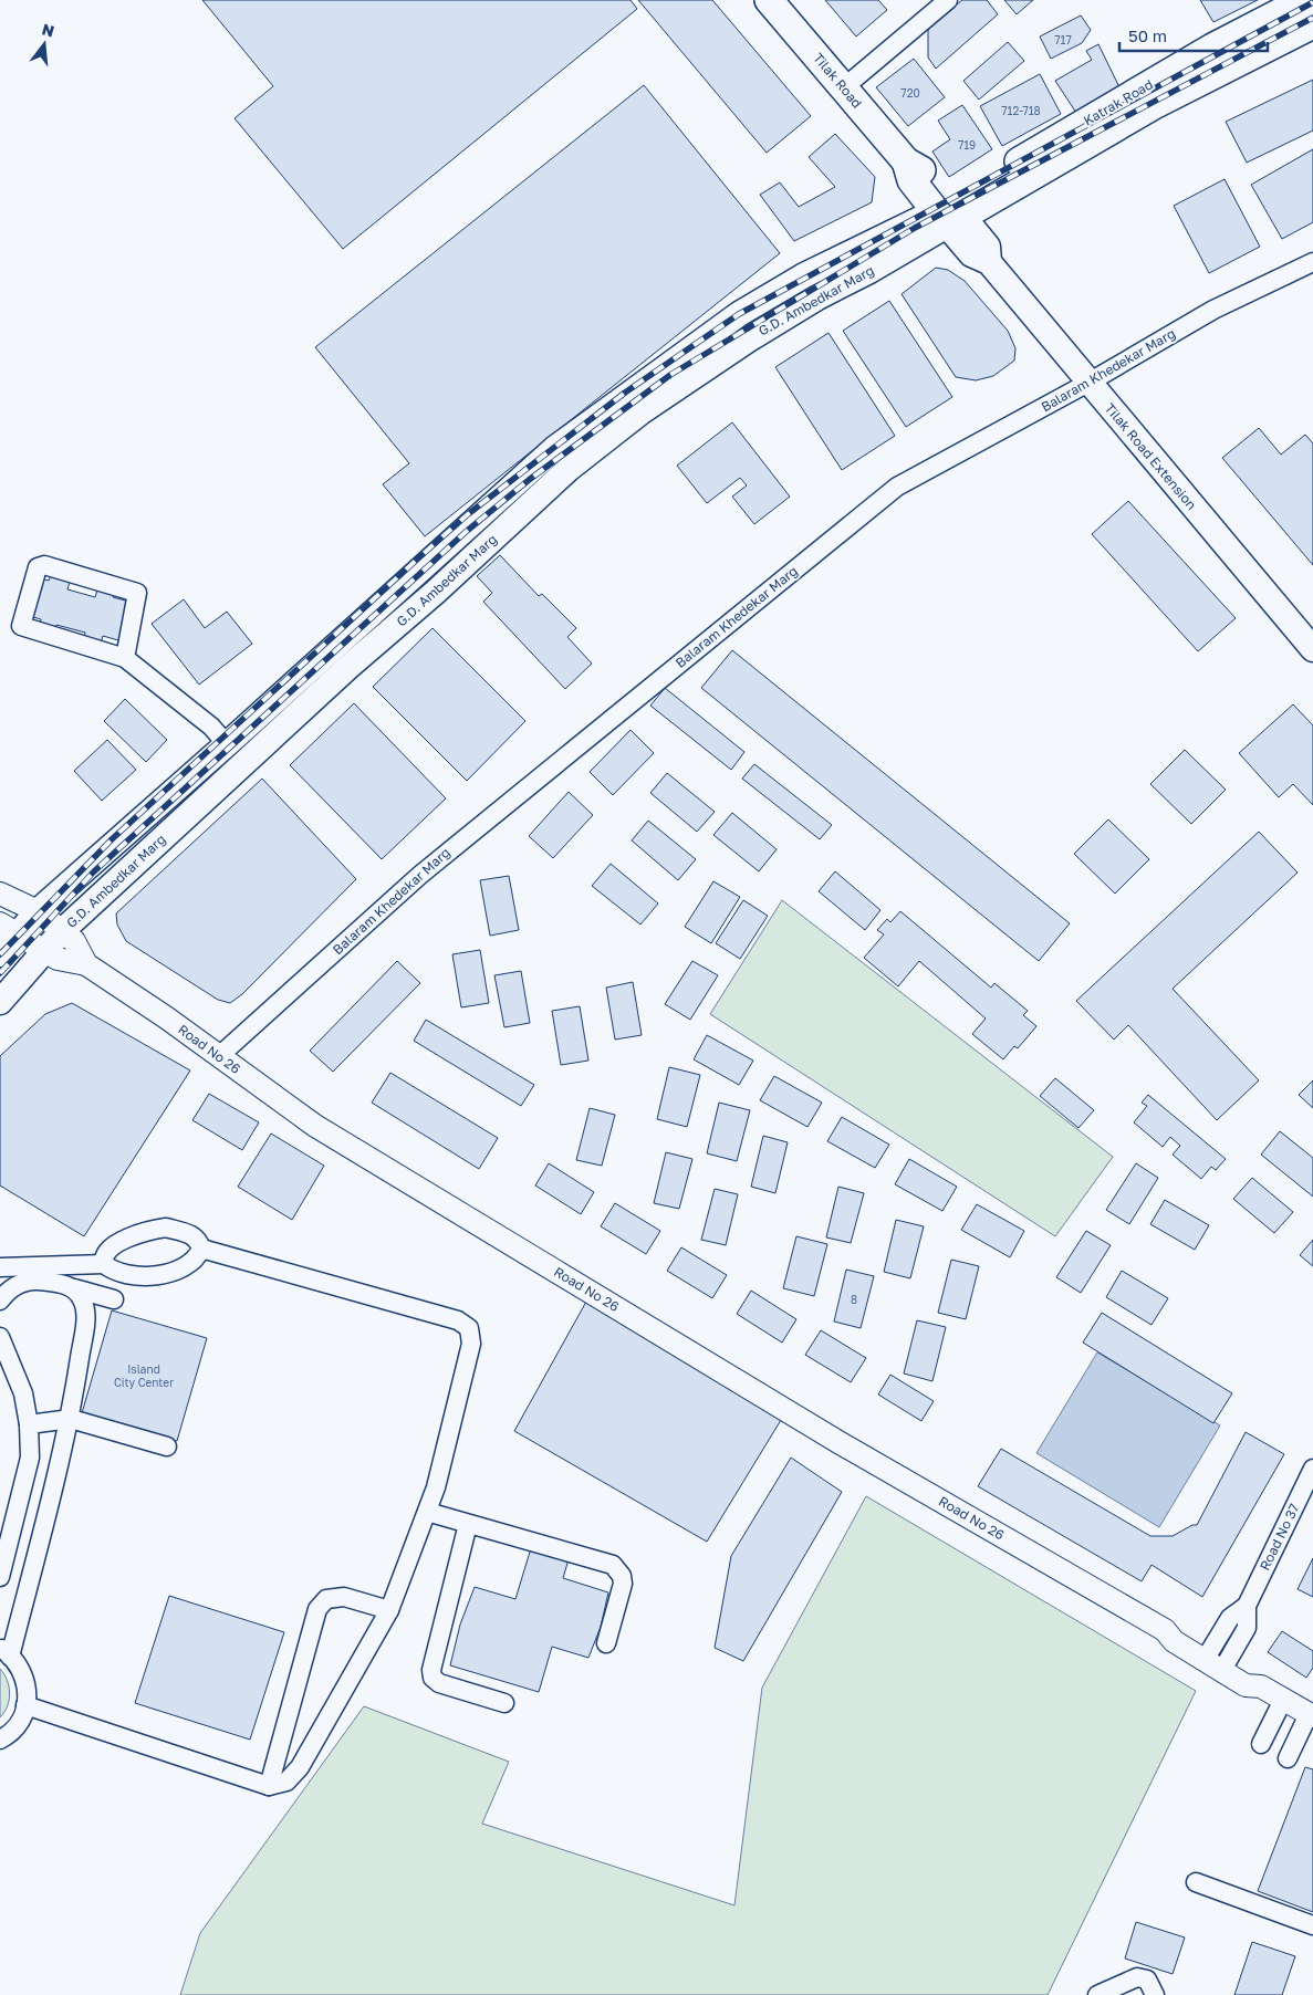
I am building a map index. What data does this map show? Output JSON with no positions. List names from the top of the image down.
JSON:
{
  "streets": {
    "main road": [
      "Tilak Road",
      "Katrak Road",
      "G.D. Ambedkar Marg",
      "Tilak Road Extension"
    ],
    "street": ["Balaram Khedekar Marg", "Road No 26", "Road No 37"]
  },
  "crossings": [
    ["Tilak Road", "Katrak Road"],
    ["Tilak Road", "G.D. Ambedkar Marg"],
    ["Tilak Road", "Tilak Road Extension"],
    ["Katrak Road", "G.D. Ambedkar Marg"],
    ["Katrak Road", "Tilak Road Extension"],
    ["G.D. Ambedkar Marg", "Tilak Road Extension"],
    ["G.D. Ambedkar Marg", "Road No 26"],
    ["Balaram Khedekar Marg", "Tilak Road Extension"],
    ["Balaram Khedekar Marg", "Road No 26"],
    ["Road No 26", "Road No 37"]
  ],
  "house_numbers": [
    "717",
    "720",
    "712-718",
    "719",
    "8",
    "Island City Center"
  ],
  "scale_bar": "50 m",
  "north": "top"
}
